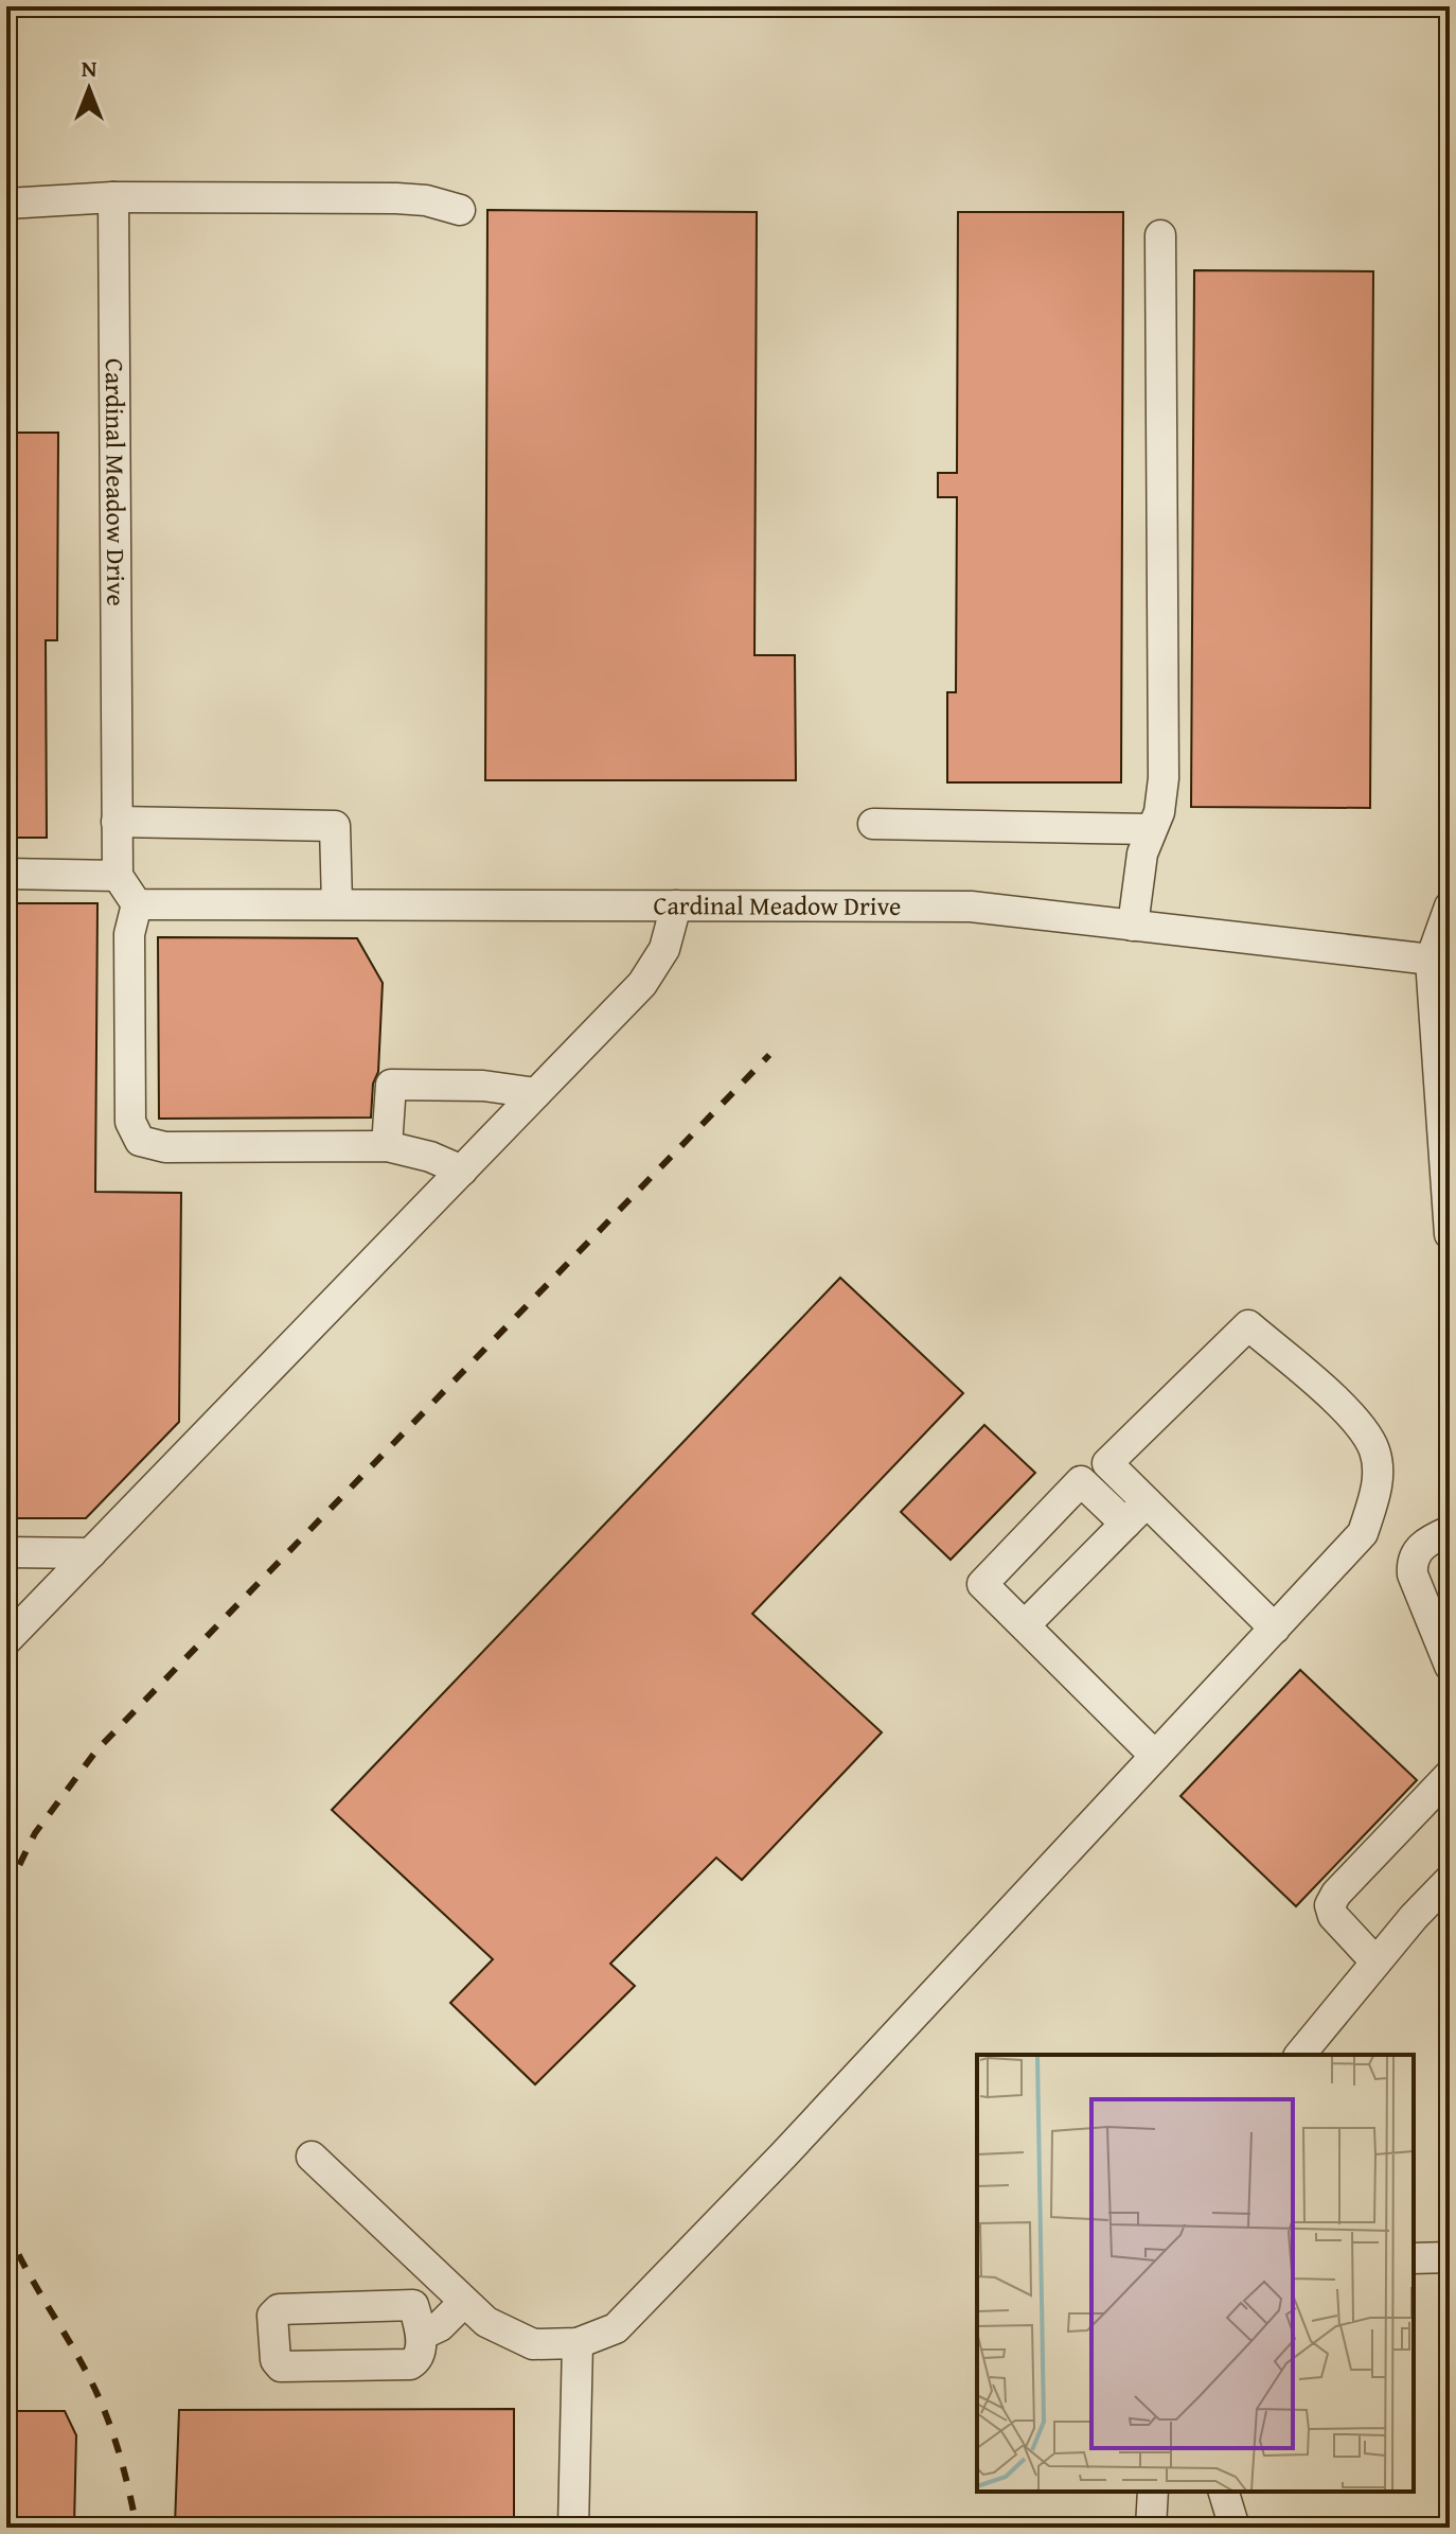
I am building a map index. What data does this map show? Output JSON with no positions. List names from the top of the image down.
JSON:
{
  "streets": {
    "street": ["Cardinal Meadow Drive"]
  },
  "north": "top"
}
